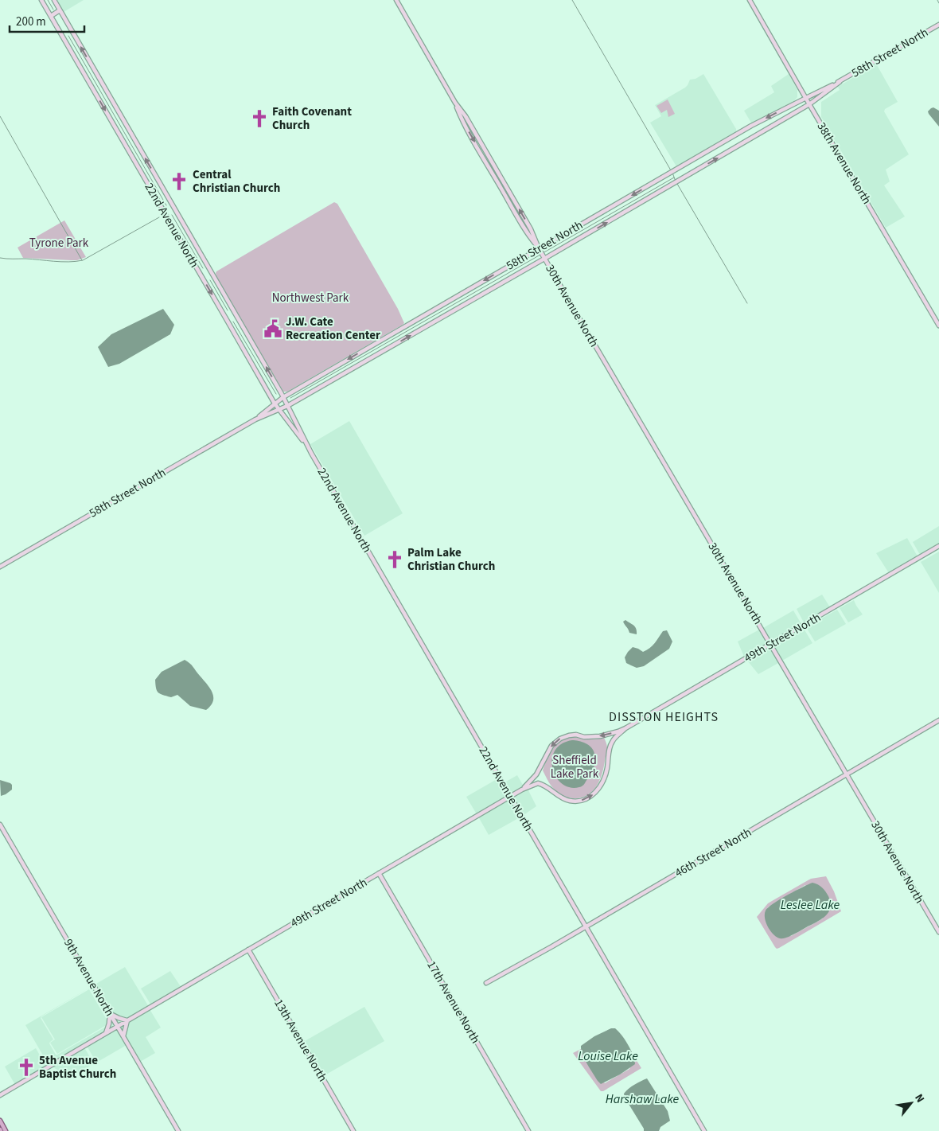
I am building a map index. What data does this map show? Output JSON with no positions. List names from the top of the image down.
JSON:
{
  "streets": {
    "street": [
      "58th Street North",
      "38th Avenue North",
      "22nd Avenue North",
      "30th Avenue North",
      "49th Street North",
      "46th Street North",
      "9th Avenue North",
      "17th Avenue North",
      "13th Avenue North"
    ]
  },
  "crossings": [
    ["58th Street North", "38th Avenue North"],
    ["58th Street North", "22nd Avenue North"],
    ["58th Street North", "30th Avenue North"],
    ["22nd Avenue North", "49th Street North"],
    ["22nd Avenue North", "46th Street North"],
    ["30th Avenue North", "49th Street North"],
    ["30th Avenue North", "46th Street North"],
    ["49th Street North", "9th Avenue North"],
    ["49th Street North", "17th Avenue North"],
    ["49th Street North", "13th Avenue North"]
  ],
  "districts": ["DISSTON HEIGHTS"],
  "water": ["Leslee Lake", "Louise Lake", "Harshaw Lake"],
  "parks": ["Tyrone Park", "Northwest Park", "Sheffield Lake Park"],
  "places": {
    "church": [
      "Faith Covenant Church",
      "Central Christian Church",
      "Palm Lake Christian Church",
      "5th Avenue Baptist Church"
    ],
    "public building": ["J.W. Cate Recreation Center"]
  },
  "scale_bar": "200 m",
  "north": "top right"
}
